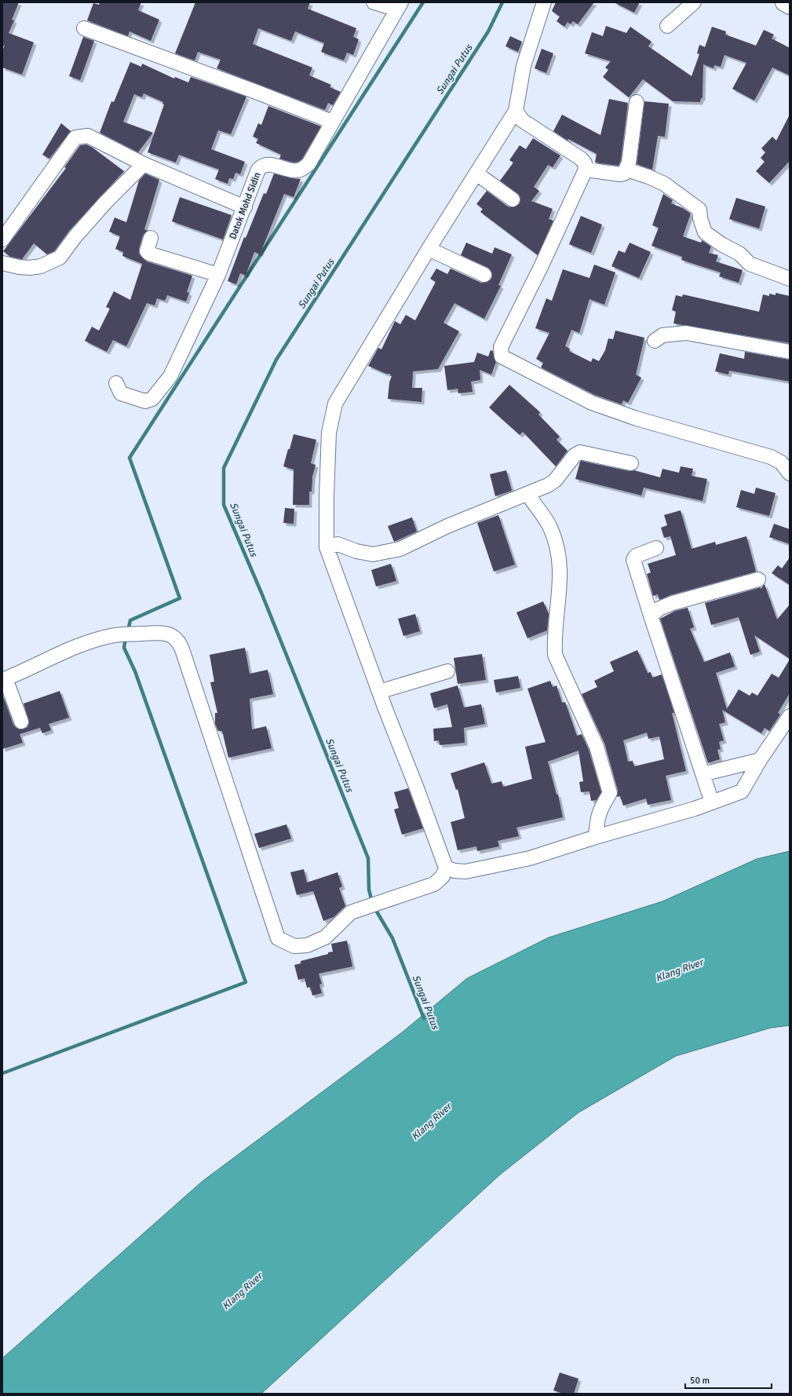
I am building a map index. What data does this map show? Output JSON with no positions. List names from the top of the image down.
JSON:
{
  "streets": {
    "street": ["Datok Mohd Sidin"]
  },
  "water": ["Sungai Putus", "Klang River"],
  "scale_bar": "50 m"
}
